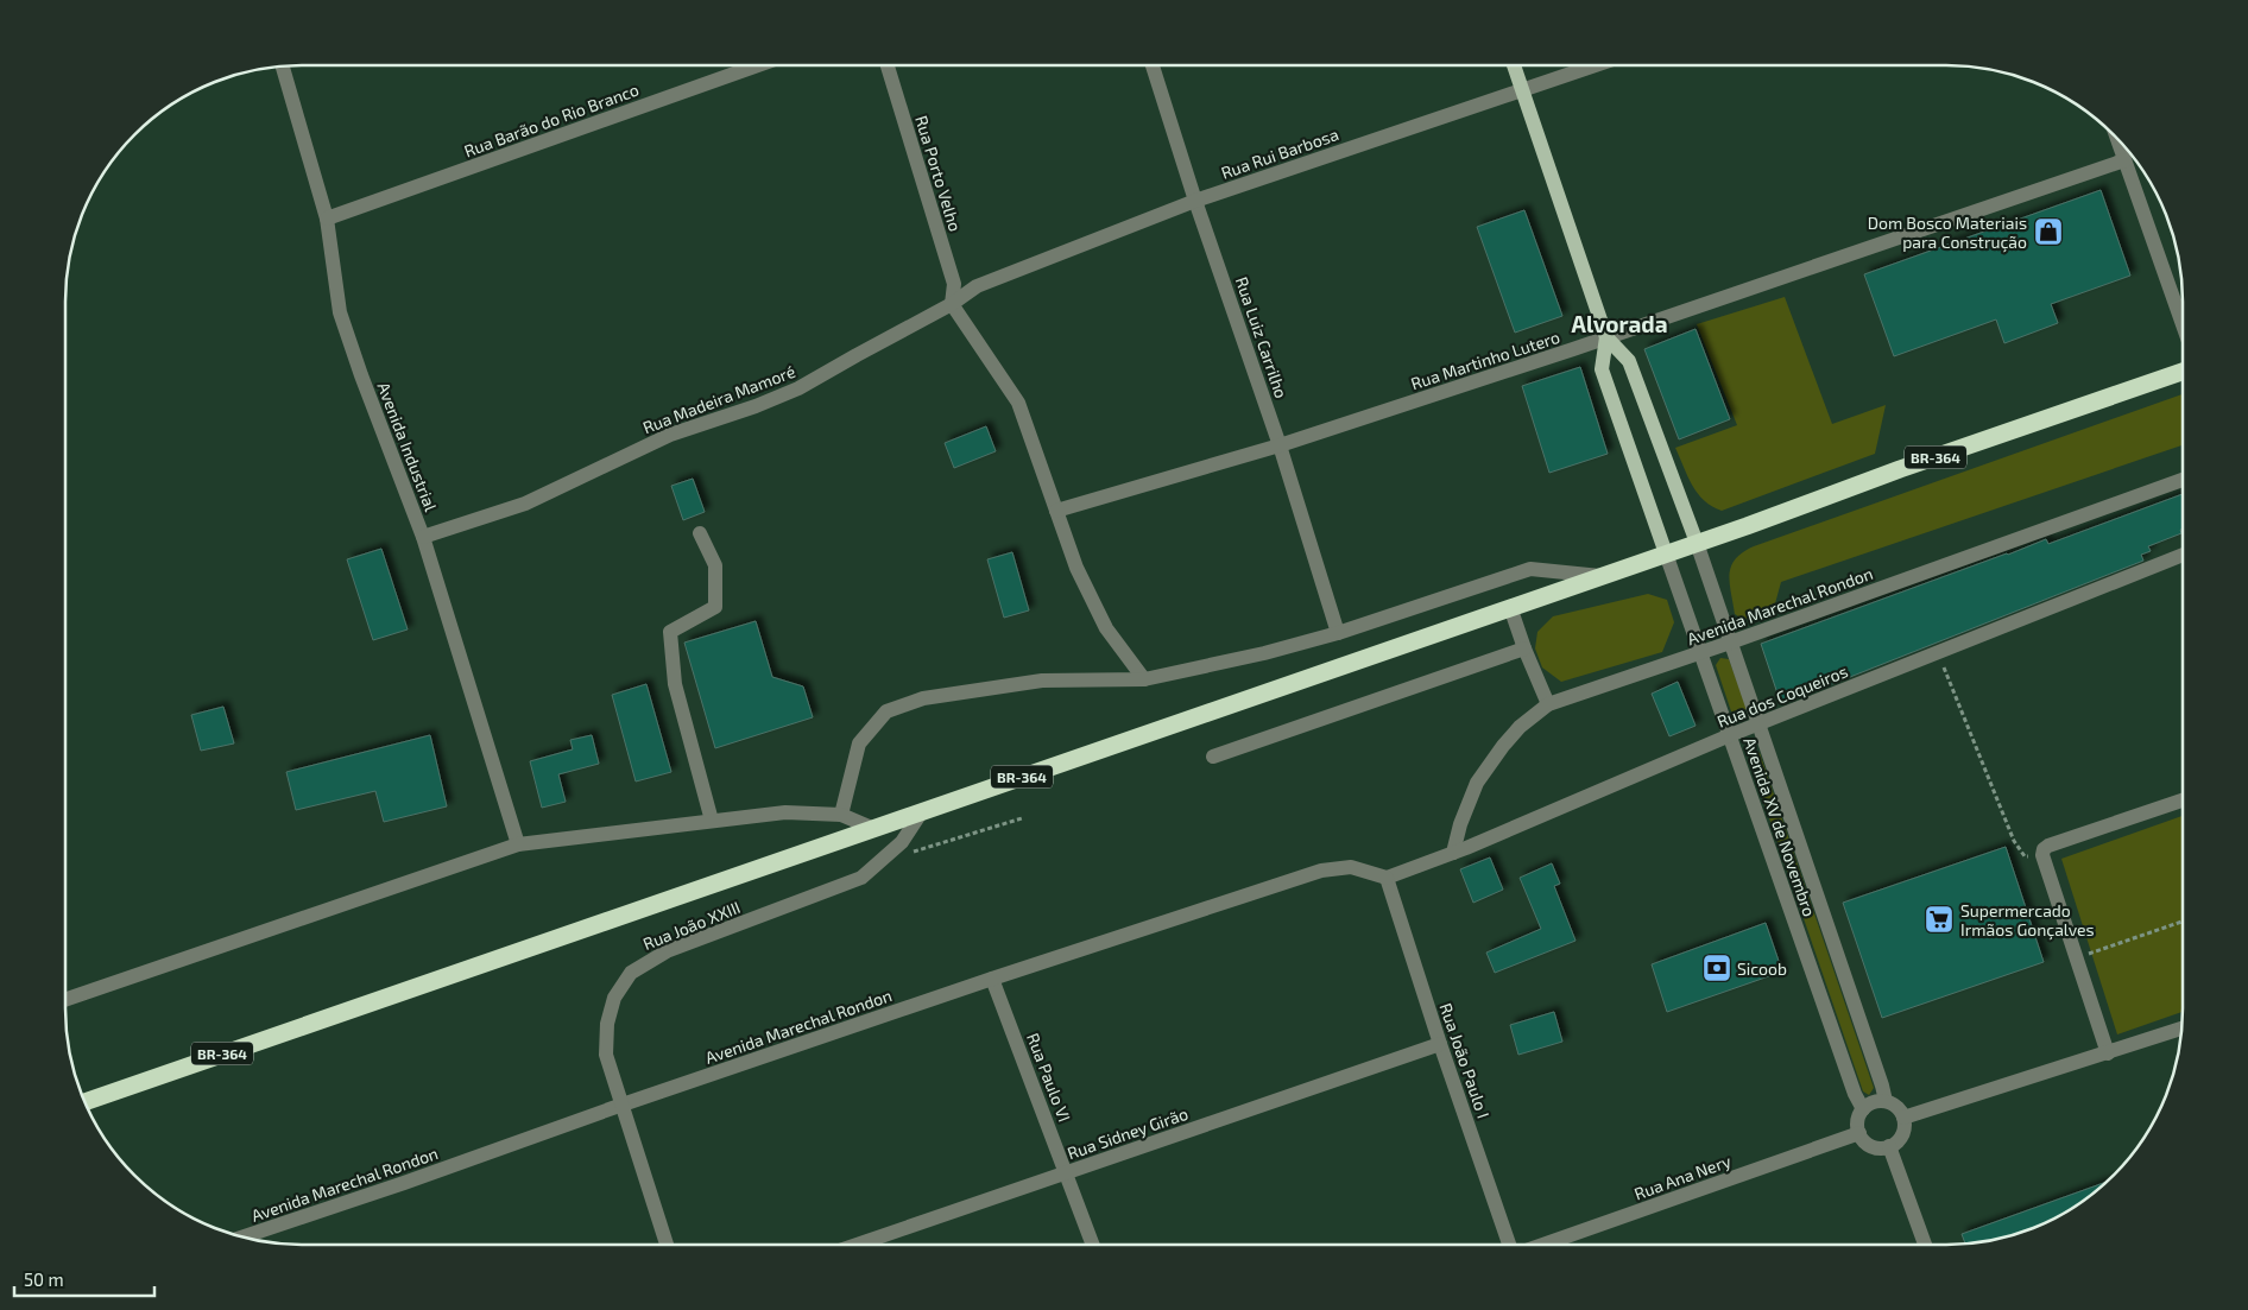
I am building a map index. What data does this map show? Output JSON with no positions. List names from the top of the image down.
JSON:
{
  "streets": {
    "highway": ["BR-364"],
    "street": [
      "Rua Barão do Rio Branco",
      "Rua Rui Barbosa",
      "Rua Porto Velho",
      "Rua Luiz Carrilho",
      "Rua Martinho Lutero",
      "Rua Madeira Mamoré",
      "Avenida Industrial",
      "Avenida Marechal Rondon",
      "Rua dos Coqueiros",
      "Avenida XV de Novembro",
      "Rua João XXIII",
      "Rua João Paulo I",
      "Rua Paulo VI",
      "Rua Sidney Girão",
      "Rua Ana Nery"
    ]
  },
  "crossings": [
    ["Rua Barão do Rio Branco", "Avenida Industrial"],
    ["Rua Rui Barbosa", "Rua Porto Velho"],
    ["Rua Rui Barbosa", "Rua Luiz Carrilho"],
    ["Rua Rui Barbosa", "Rua Madeira Mamoré"],
    ["Rua Porto Velho", "Rua Madeira Mamoré"],
    ["Rua Luiz Carrilho", "Rua Martinho Lutero"],
    ["Rua Madeira Mamoré", "Avenida Industrial"],
    ["BR-364", "Avenida XV de Novembro"],
    ["BR-364", "Rua João XXIII"],
    ["Avenida Marechal Rondon", "Rua dos Coqueiros"],
    ["Avenida Marechal Rondon", "Avenida XV de Novembro"],
    ["Avenida Marechal Rondon", "Rua João XXIII"],
    ["Avenida Marechal Rondon", "Rua João Paulo I"],
    ["Avenida Marechal Rondon", "Rua Paulo VI"],
    ["Rua dos Coqueiros", "Avenida XV de Novembro"],
    ["Rua dos Coqueiros", "Rua João Paulo I"],
    ["Avenida XV de Novembro", "Rua Ana Nery"],
    ["Rua João Paulo I", "Rua Sidney Girão"],
    ["Rua Paulo VI", "Rua Sidney Girão"]
  ],
  "districts": ["Alvorada"],
  "places": {
    "shop": ["Dom Bosco Materiais para Construção"],
    "supermarket": ["Supermercado Irmãos Gonçalves"],
    "bank": ["Sicoob"]
  },
  "scale_bar": "50 m"
}
